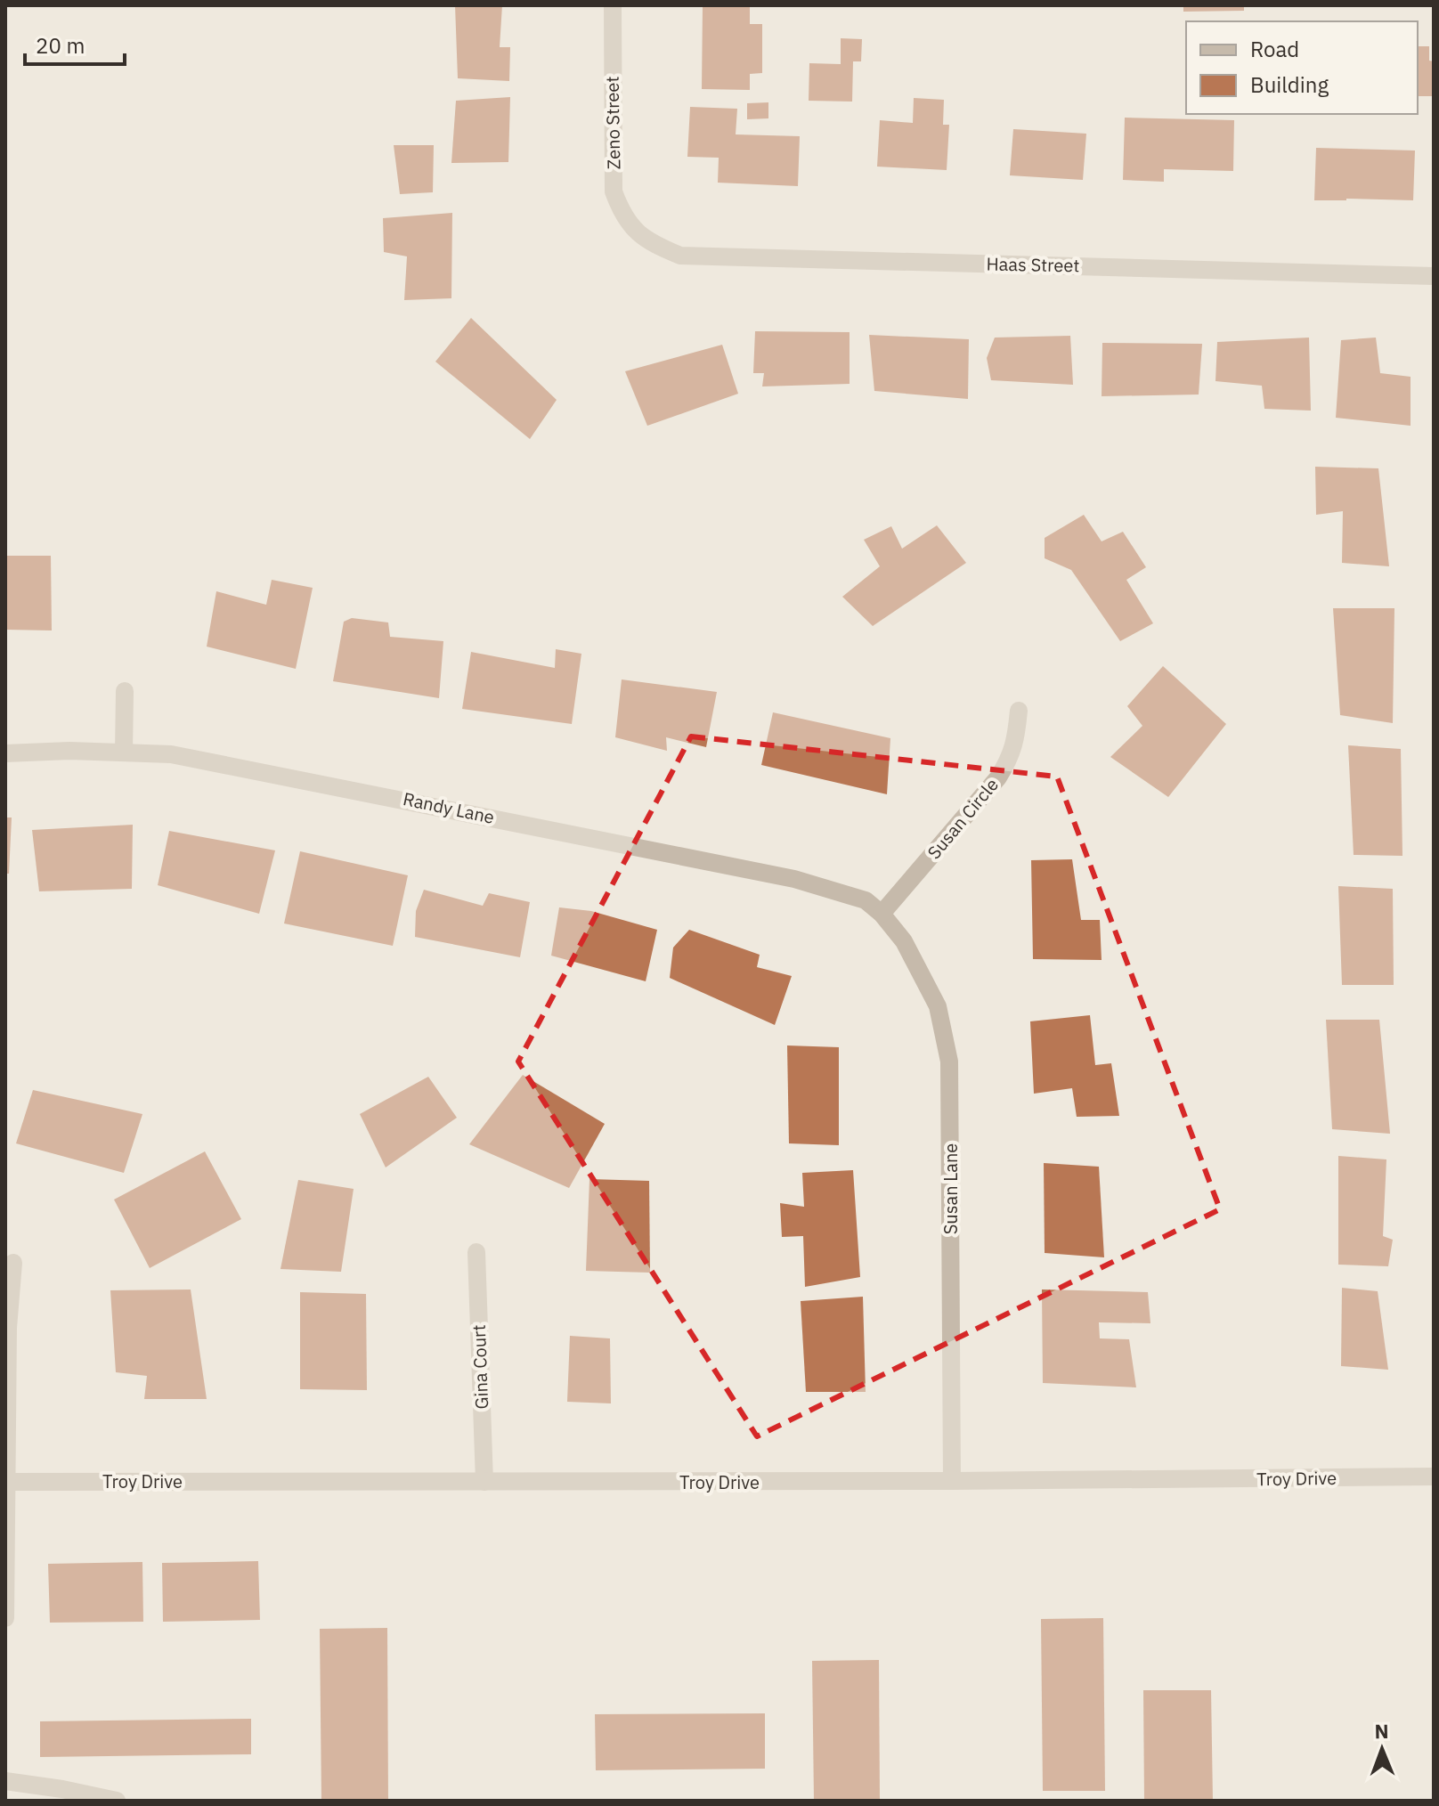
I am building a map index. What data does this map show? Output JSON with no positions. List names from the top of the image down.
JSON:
{
  "streets": {
    "street": [
      "Zeno Street",
      "Haas Street",
      "Randy Lane",
      "Susan Circle",
      "Susan Lane",
      "Gina Court",
      "Troy Drive"
    ]
  },
  "crossings": [
    ["Zeno Street", "Haas Street"],
    ["Randy Lane", "Susan Circle"],
    ["Randy Lane", "Susan Lane"],
    ["Susan Circle", "Susan Lane"],
    ["Susan Lane", "Troy Drive"],
    ["Gina Court", "Troy Drive"]
  ],
  "legend": ["Road", "Building"],
  "scale_bar": "20 m",
  "north": "top"
}
